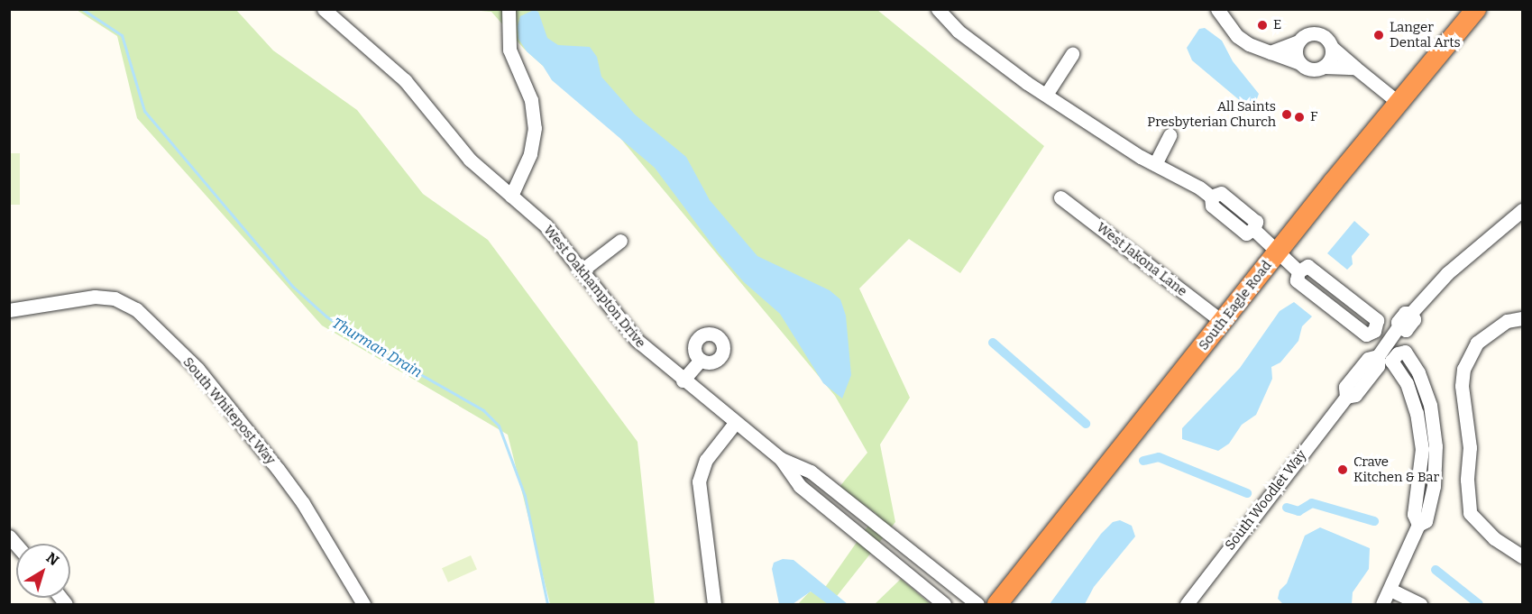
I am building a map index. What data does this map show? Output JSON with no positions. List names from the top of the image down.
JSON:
{
  "streets": {
    "highway": ["South Eagle Road"],
    "street": [
      "West Jakona Lane",
      "West Oakhampton Drive",
      "South Whitepost Way",
      "South Woodlet Way"
    ]
  },
  "crossings": [
    ["West Jakona Lane", "South Eagle Road"]
  ],
  "water": ["Thurman Drain"],
  "places": [
    "E",
    "Langer Dental Arts",
    "All Saints Presbyterian Church",
    "F",
    "Crave Kitchen & Bar"
  ],
  "north": "top right"
}
